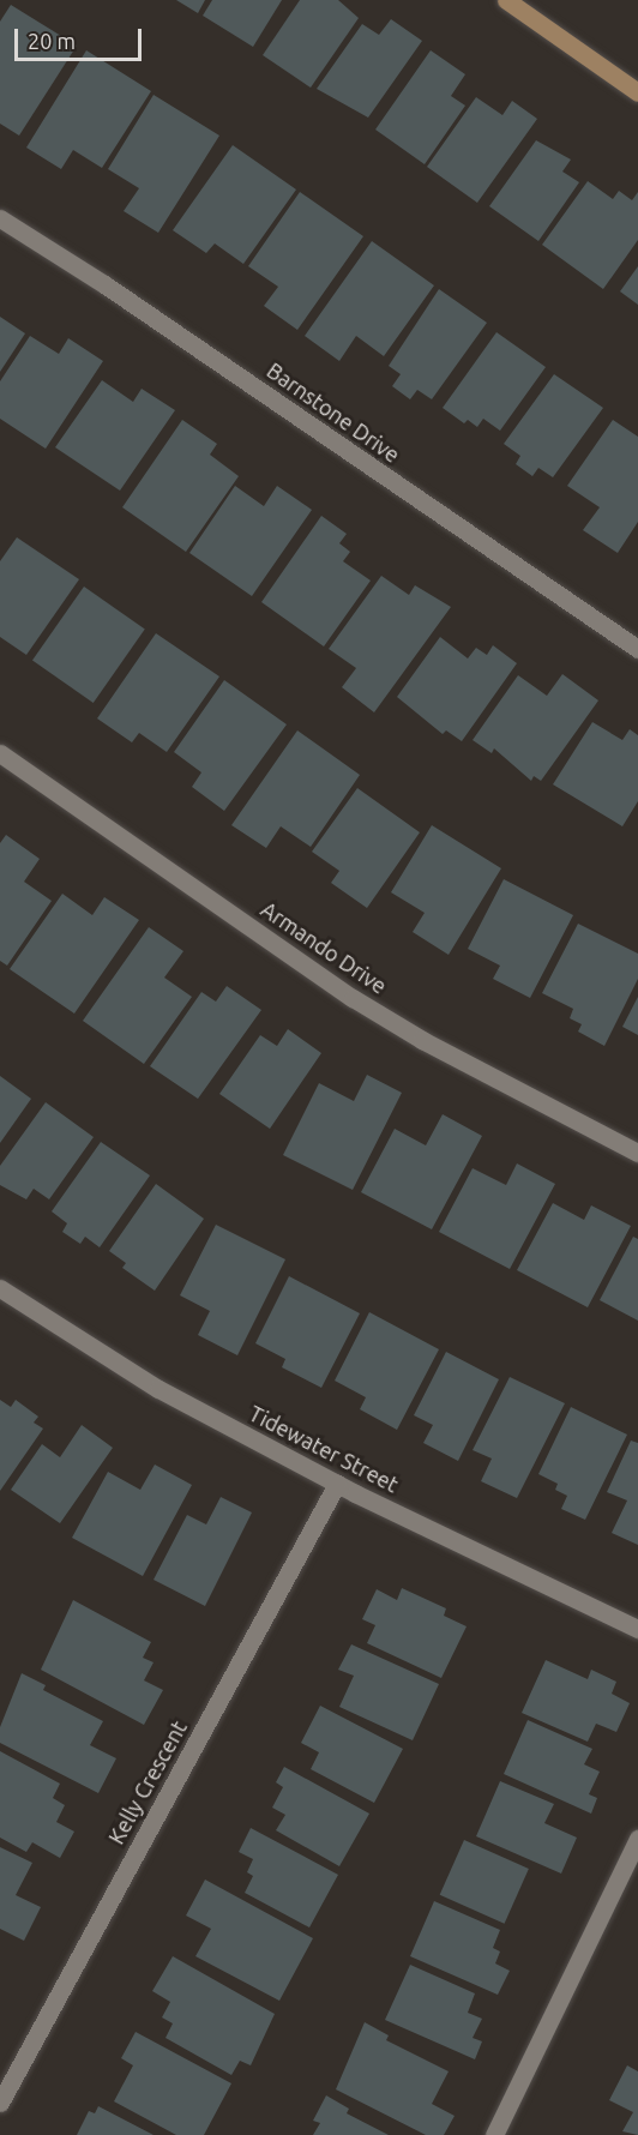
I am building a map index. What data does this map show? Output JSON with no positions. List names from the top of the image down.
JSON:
{
  "streets": {
    "street": [
      "Barnstone Drive",
      "Armando Drive",
      "Tidewater Street",
      "Kelly Crescent"
    ]
  },
  "crossings": [
    ["Tidewater Street", "Kelly Crescent"]
  ],
  "scale_bar": "20 m"
}
